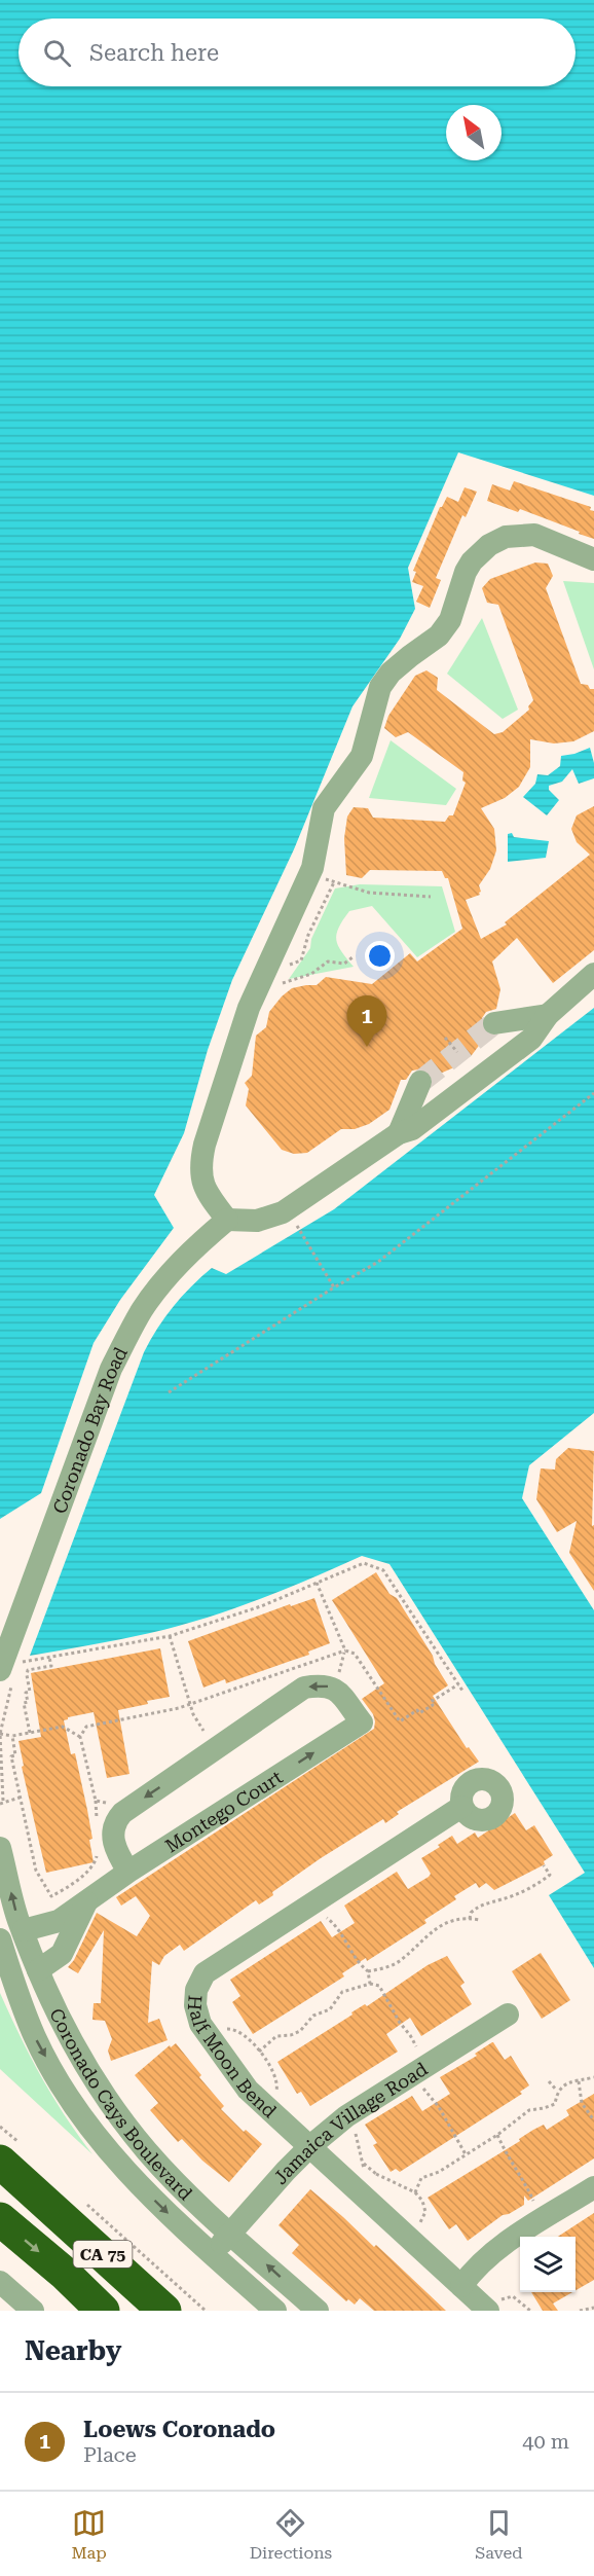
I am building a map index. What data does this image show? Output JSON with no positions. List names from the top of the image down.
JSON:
{
  "streets": {
    "highway": ["CA 75"],
    "street": [
      "Coronado Bay Road",
      "Montego Court",
      "Half Moon Bend",
      "Coronado Cays Boulevard",
      "Jamaica Village Road"
    ]
  },
  "crossings": [
    ["Montego Court", "Coronado Cays Boulevard"],
    ["Half Moon Bend", "Jamaica Village Road"],
    ["Coronado Cays Boulevard", "Jamaica Village Road"]
  ],
  "north": "top left",
  "page": {
    "search": "Search here",
    "pins": "1",
    "heading": "Nearby",
    "list": [
      {
        "mark": "1",
        "name": "Loews Coronado",
        "note": "Place",
        "value": "40 m"
      }
    ],
    "nav": ["Map", "Directions", "Saved"]
  }
}
